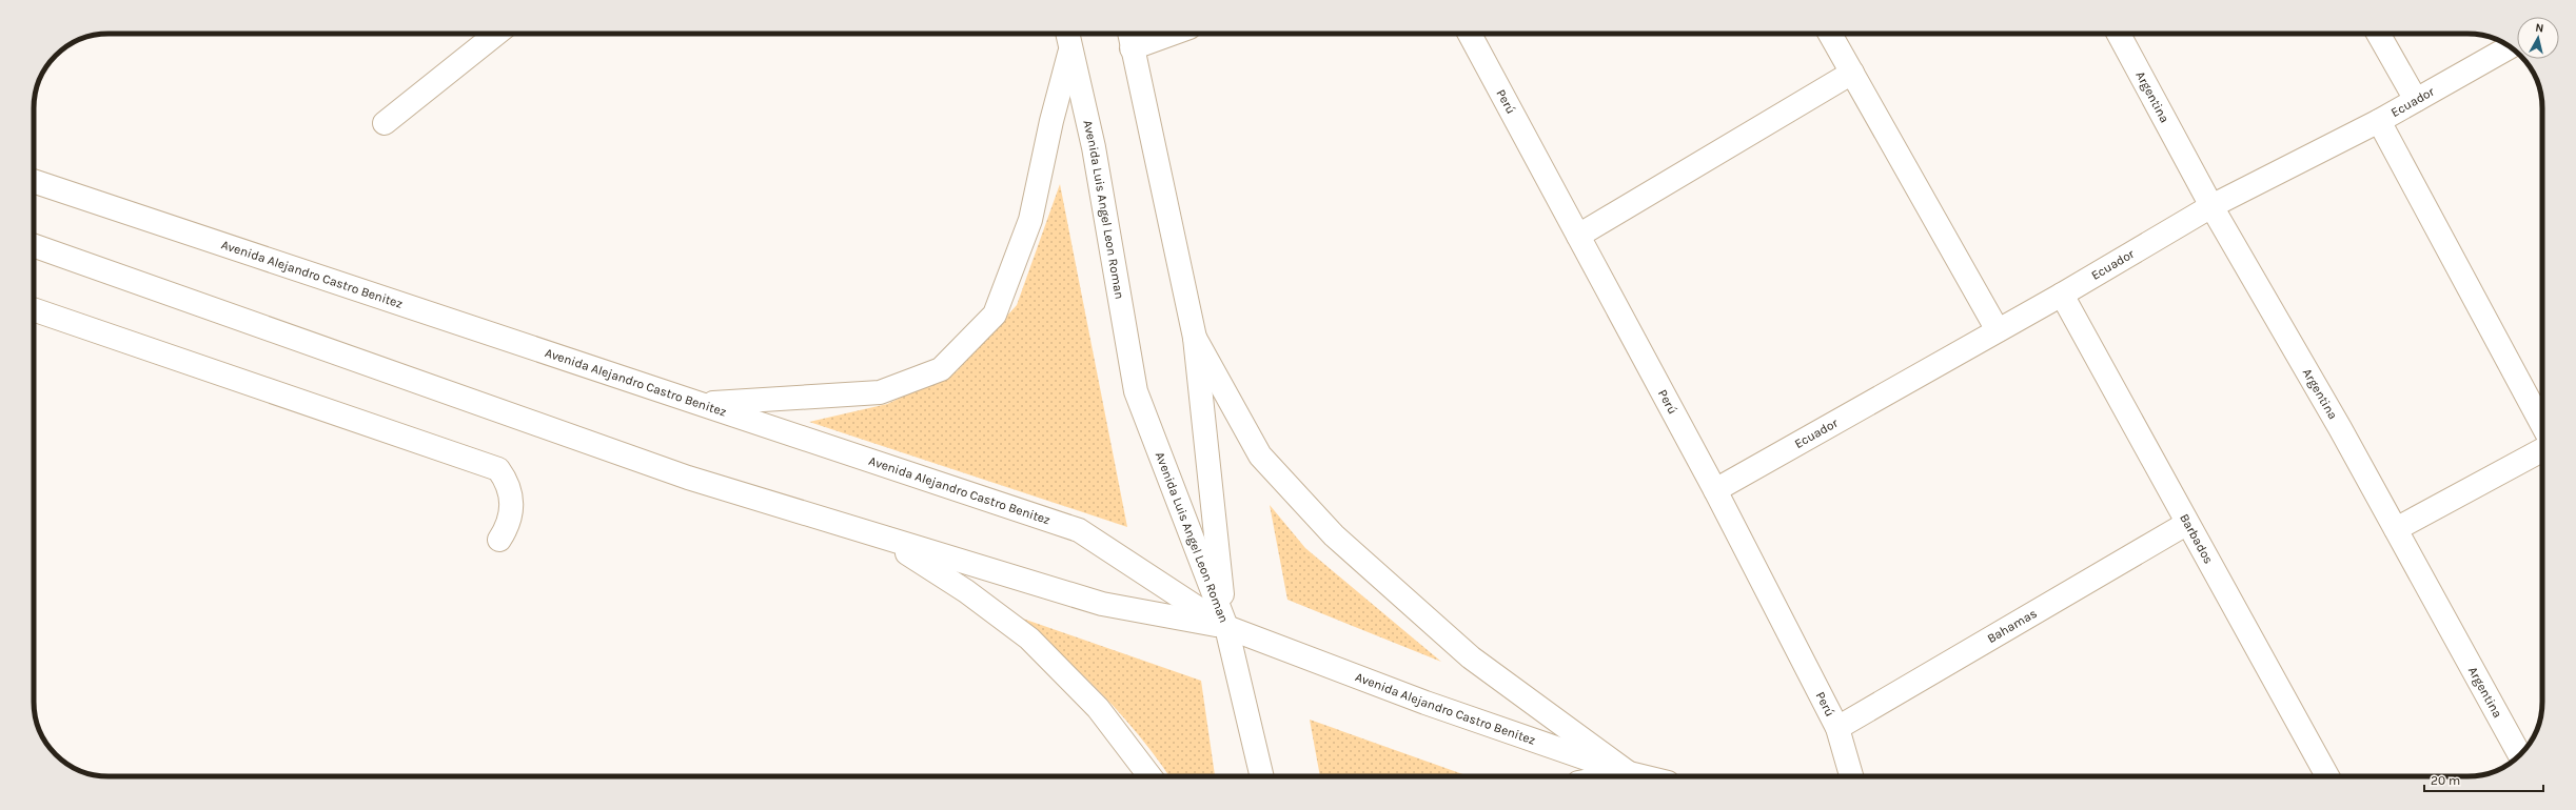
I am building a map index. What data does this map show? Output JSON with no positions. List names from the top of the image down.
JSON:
{
  "streets": {
    "street": [
      "Argentina",
      "Perú",
      "Ecuador",
      "Avenida Luis Angel Leon Roman",
      "Avenida Alejandro Castro Benitez",
      "Barbados",
      "Bahamas"
    ]
  },
  "crossings": [
    ["Argentina", "Ecuador"],
    ["Perú", "Ecuador"],
    ["Perú", "Bahamas"],
    ["Ecuador", "Barbados"],
    ["Avenida Luis Angel Leon Roman", "Avenida Alejandro Castro Benitez"],
    ["Barbados", "Bahamas"]
  ],
  "scale_bar": "20 m",
  "north": "top"
}
